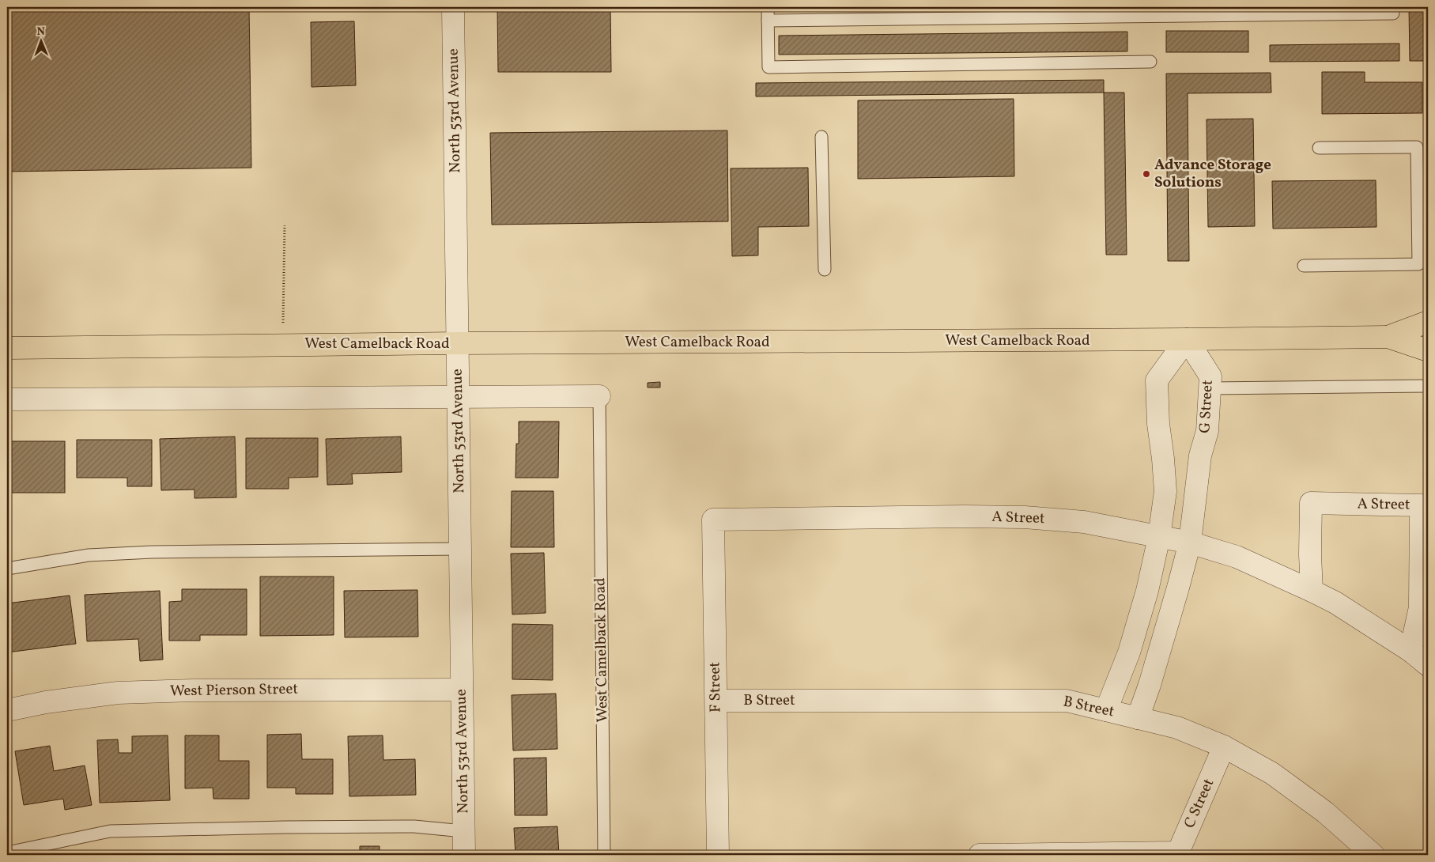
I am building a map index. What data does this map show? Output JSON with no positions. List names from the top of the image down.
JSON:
{
  "streets": {
    "main road": ["West Camelback Road"],
    "street": [
      "North 53rd Avenue",
      "G Street",
      "A Street",
      "F Street",
      "West Pierson Street",
      "B Street",
      "C Street"
    ]
  },
  "crossings": [
    ["North 53rd Avenue", "West Camelback Road"],
    ["North 53rd Avenue", "West Pierson Street"],
    ["West Camelback Road", "G Street"],
    ["G Street", "A Street"],
    ["G Street", "B Street"],
    ["A Street", "F Street"],
    ["F Street", "B Street"],
    ["B Street", "C Street"]
  ],
  "places": ["Advance Storage Solutions"],
  "north": "top"
}
